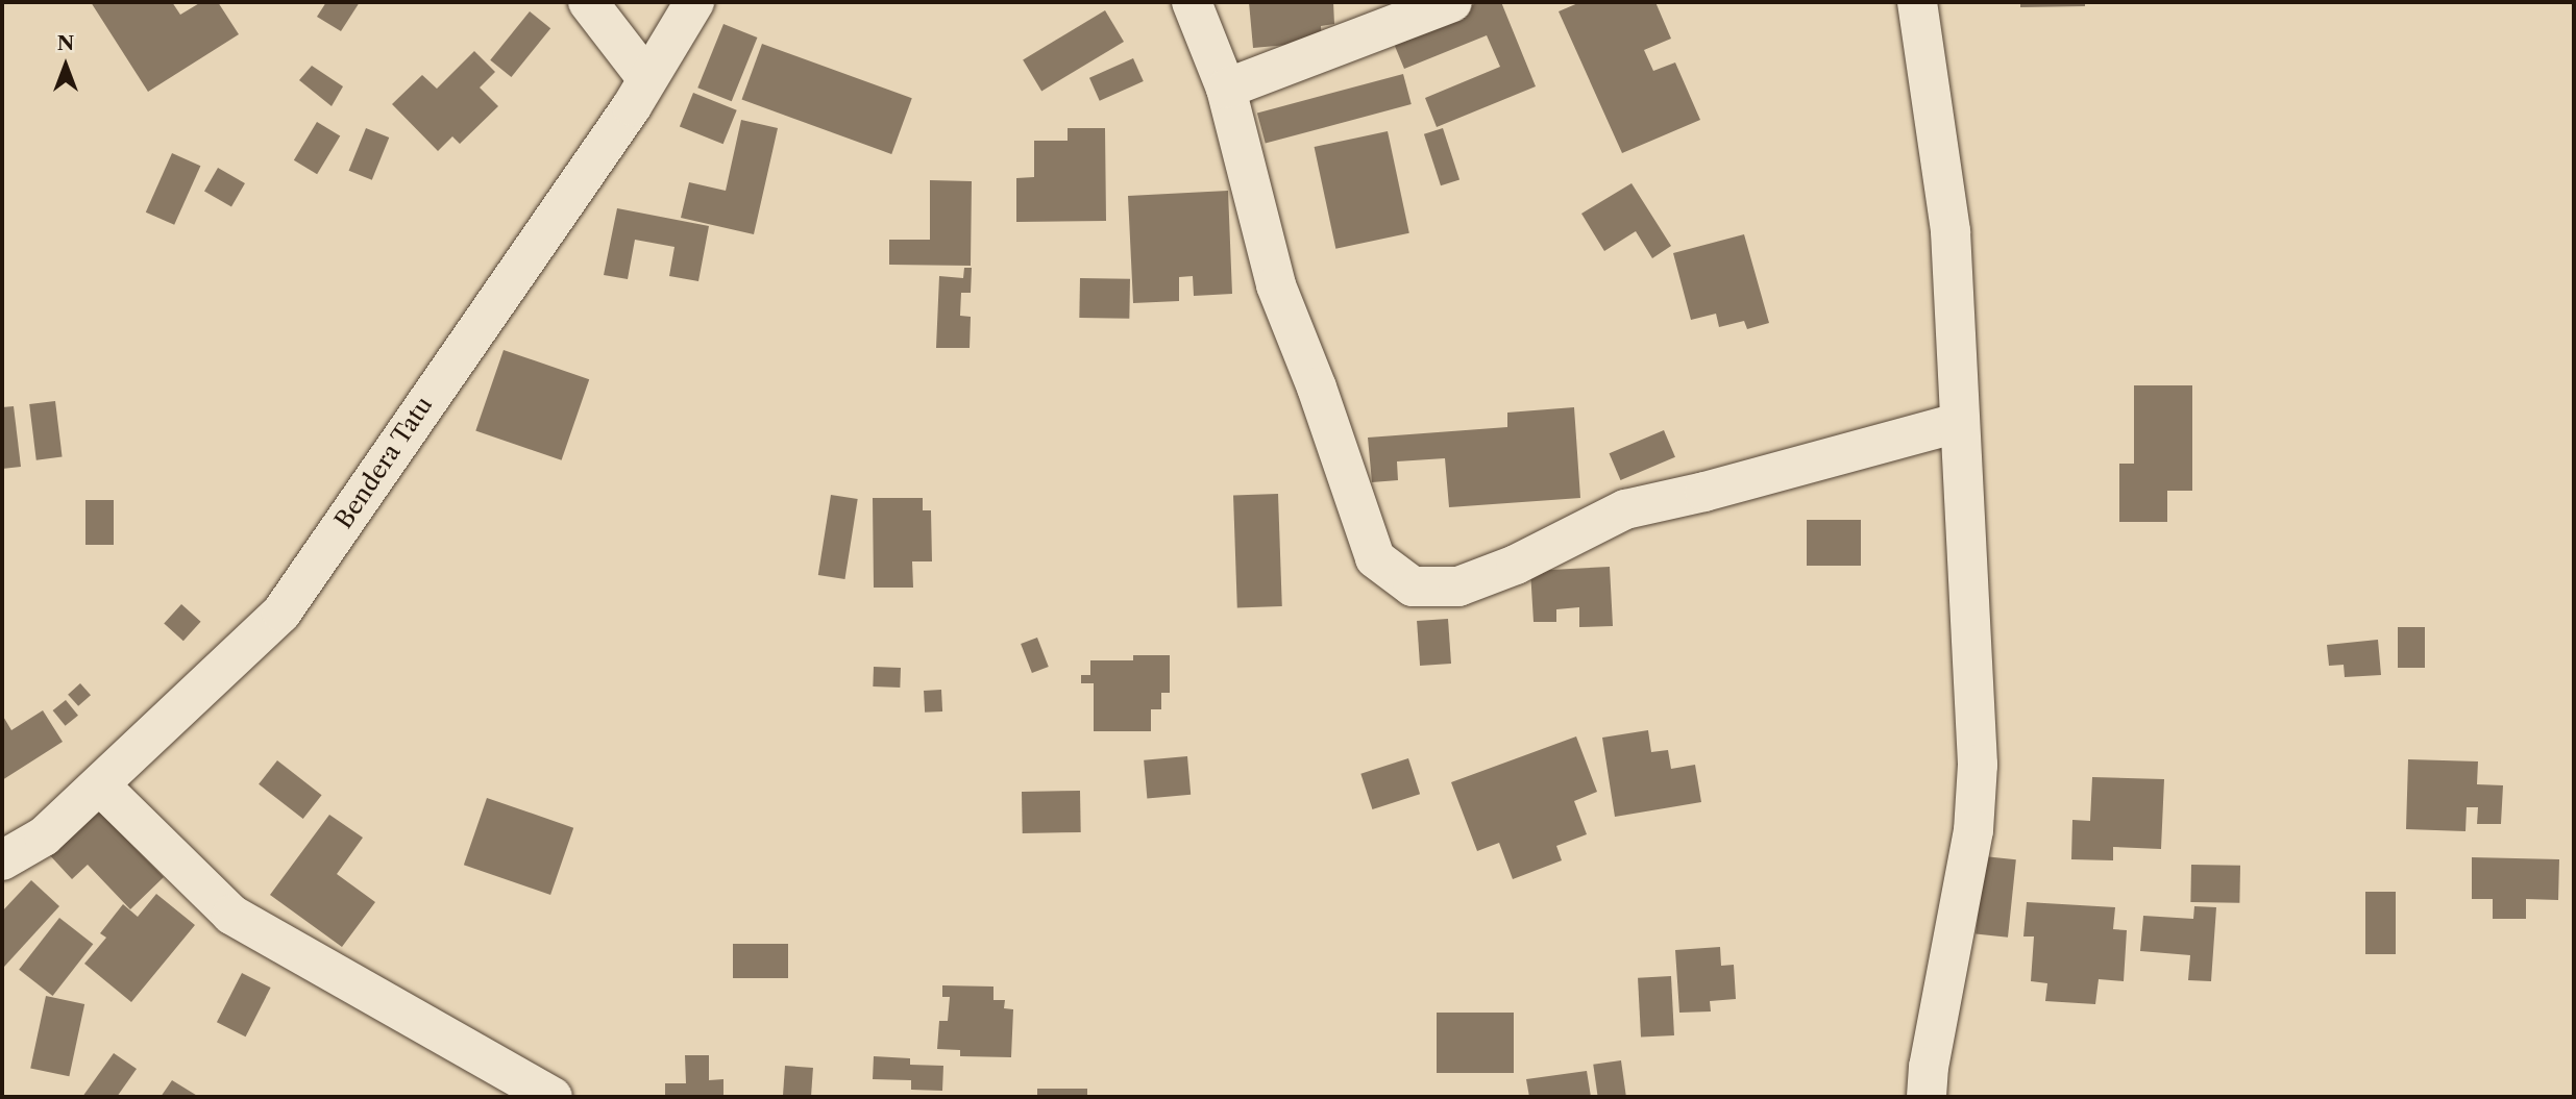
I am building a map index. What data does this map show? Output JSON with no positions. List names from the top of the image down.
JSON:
{
  "streets": {
    "street": ["Bendera Tatu"]
  },
  "north": "top"
}
